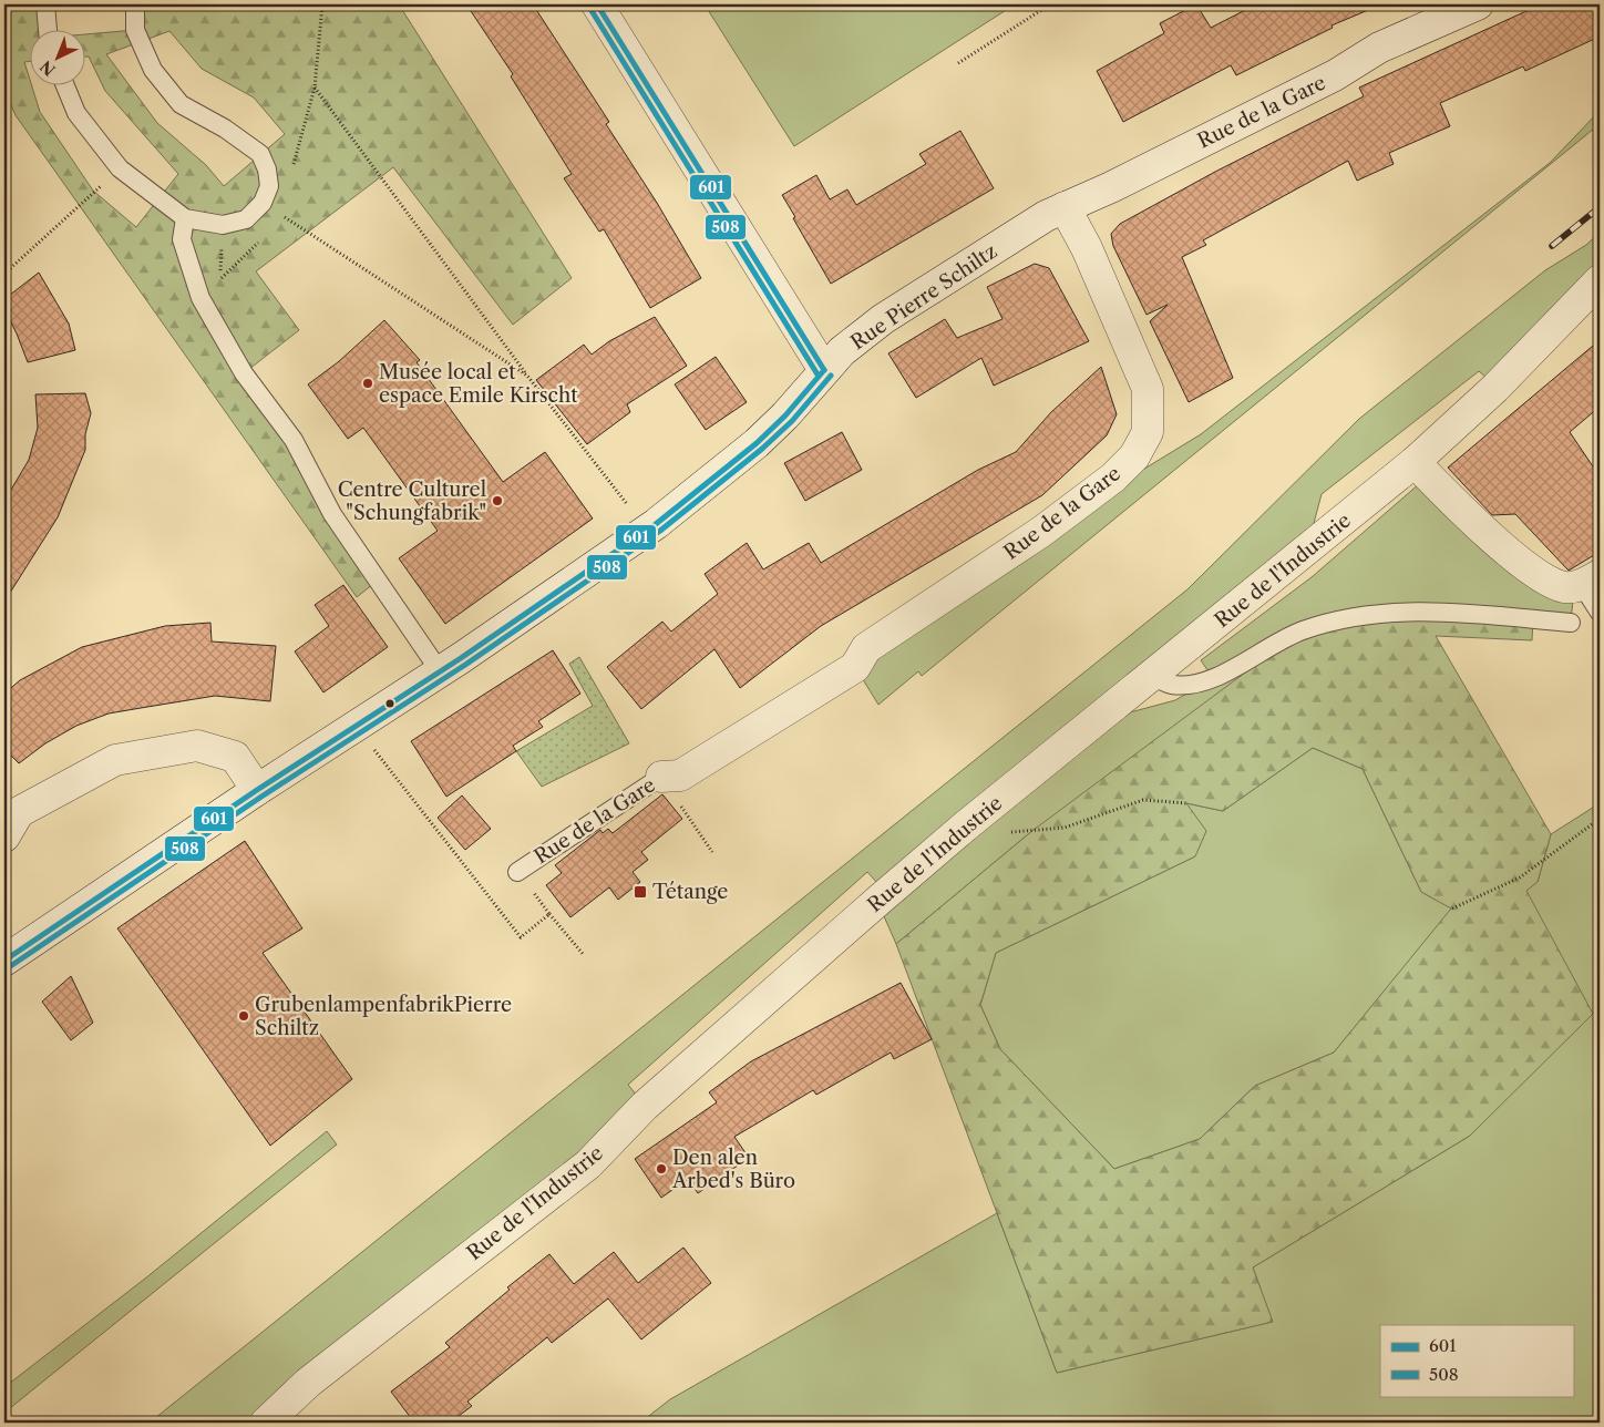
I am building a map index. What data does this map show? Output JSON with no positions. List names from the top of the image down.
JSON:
{
  "streets": {
    "street": ["Rue de la Gare", "Rue Pierre Schiltz", "Rue de l'Industrie"]
  },
  "crossings": [
    ["Rue de la Gare", "Rue Pierre Schiltz"]
  ],
  "places": {
    "other": [
      "Musée local et espace Emile Kirscht",
      "Centre Culturel \"Schungfabrik\"",
      "GrubenlampenfabrikPierre Schiltz",
      "Den alen Arbed's Büro"
    ],
    "transit": ["Tétange"]
  },
  "lines": ["transit line 601", "transit line 508"],
  "legend": ["601", "508"],
  "north": "bottom left"
}
